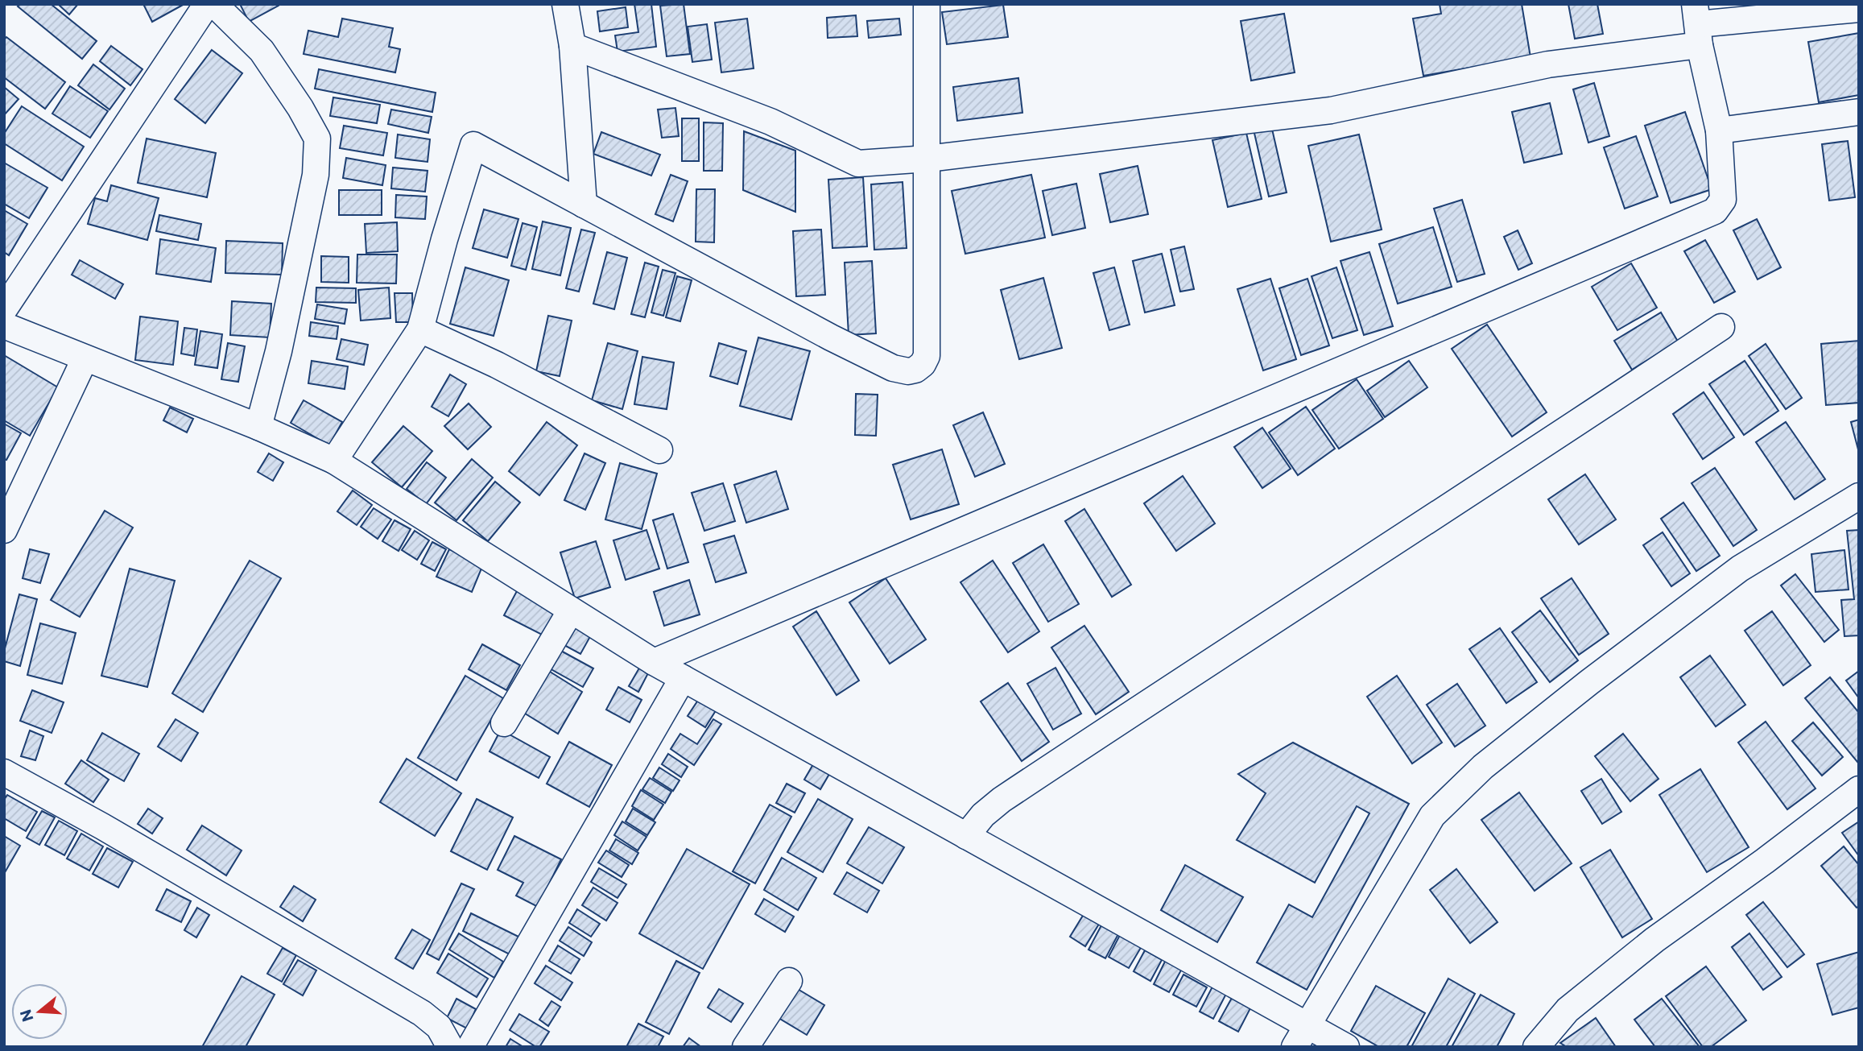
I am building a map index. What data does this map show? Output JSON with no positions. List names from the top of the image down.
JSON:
{
  "north": "left"
}
